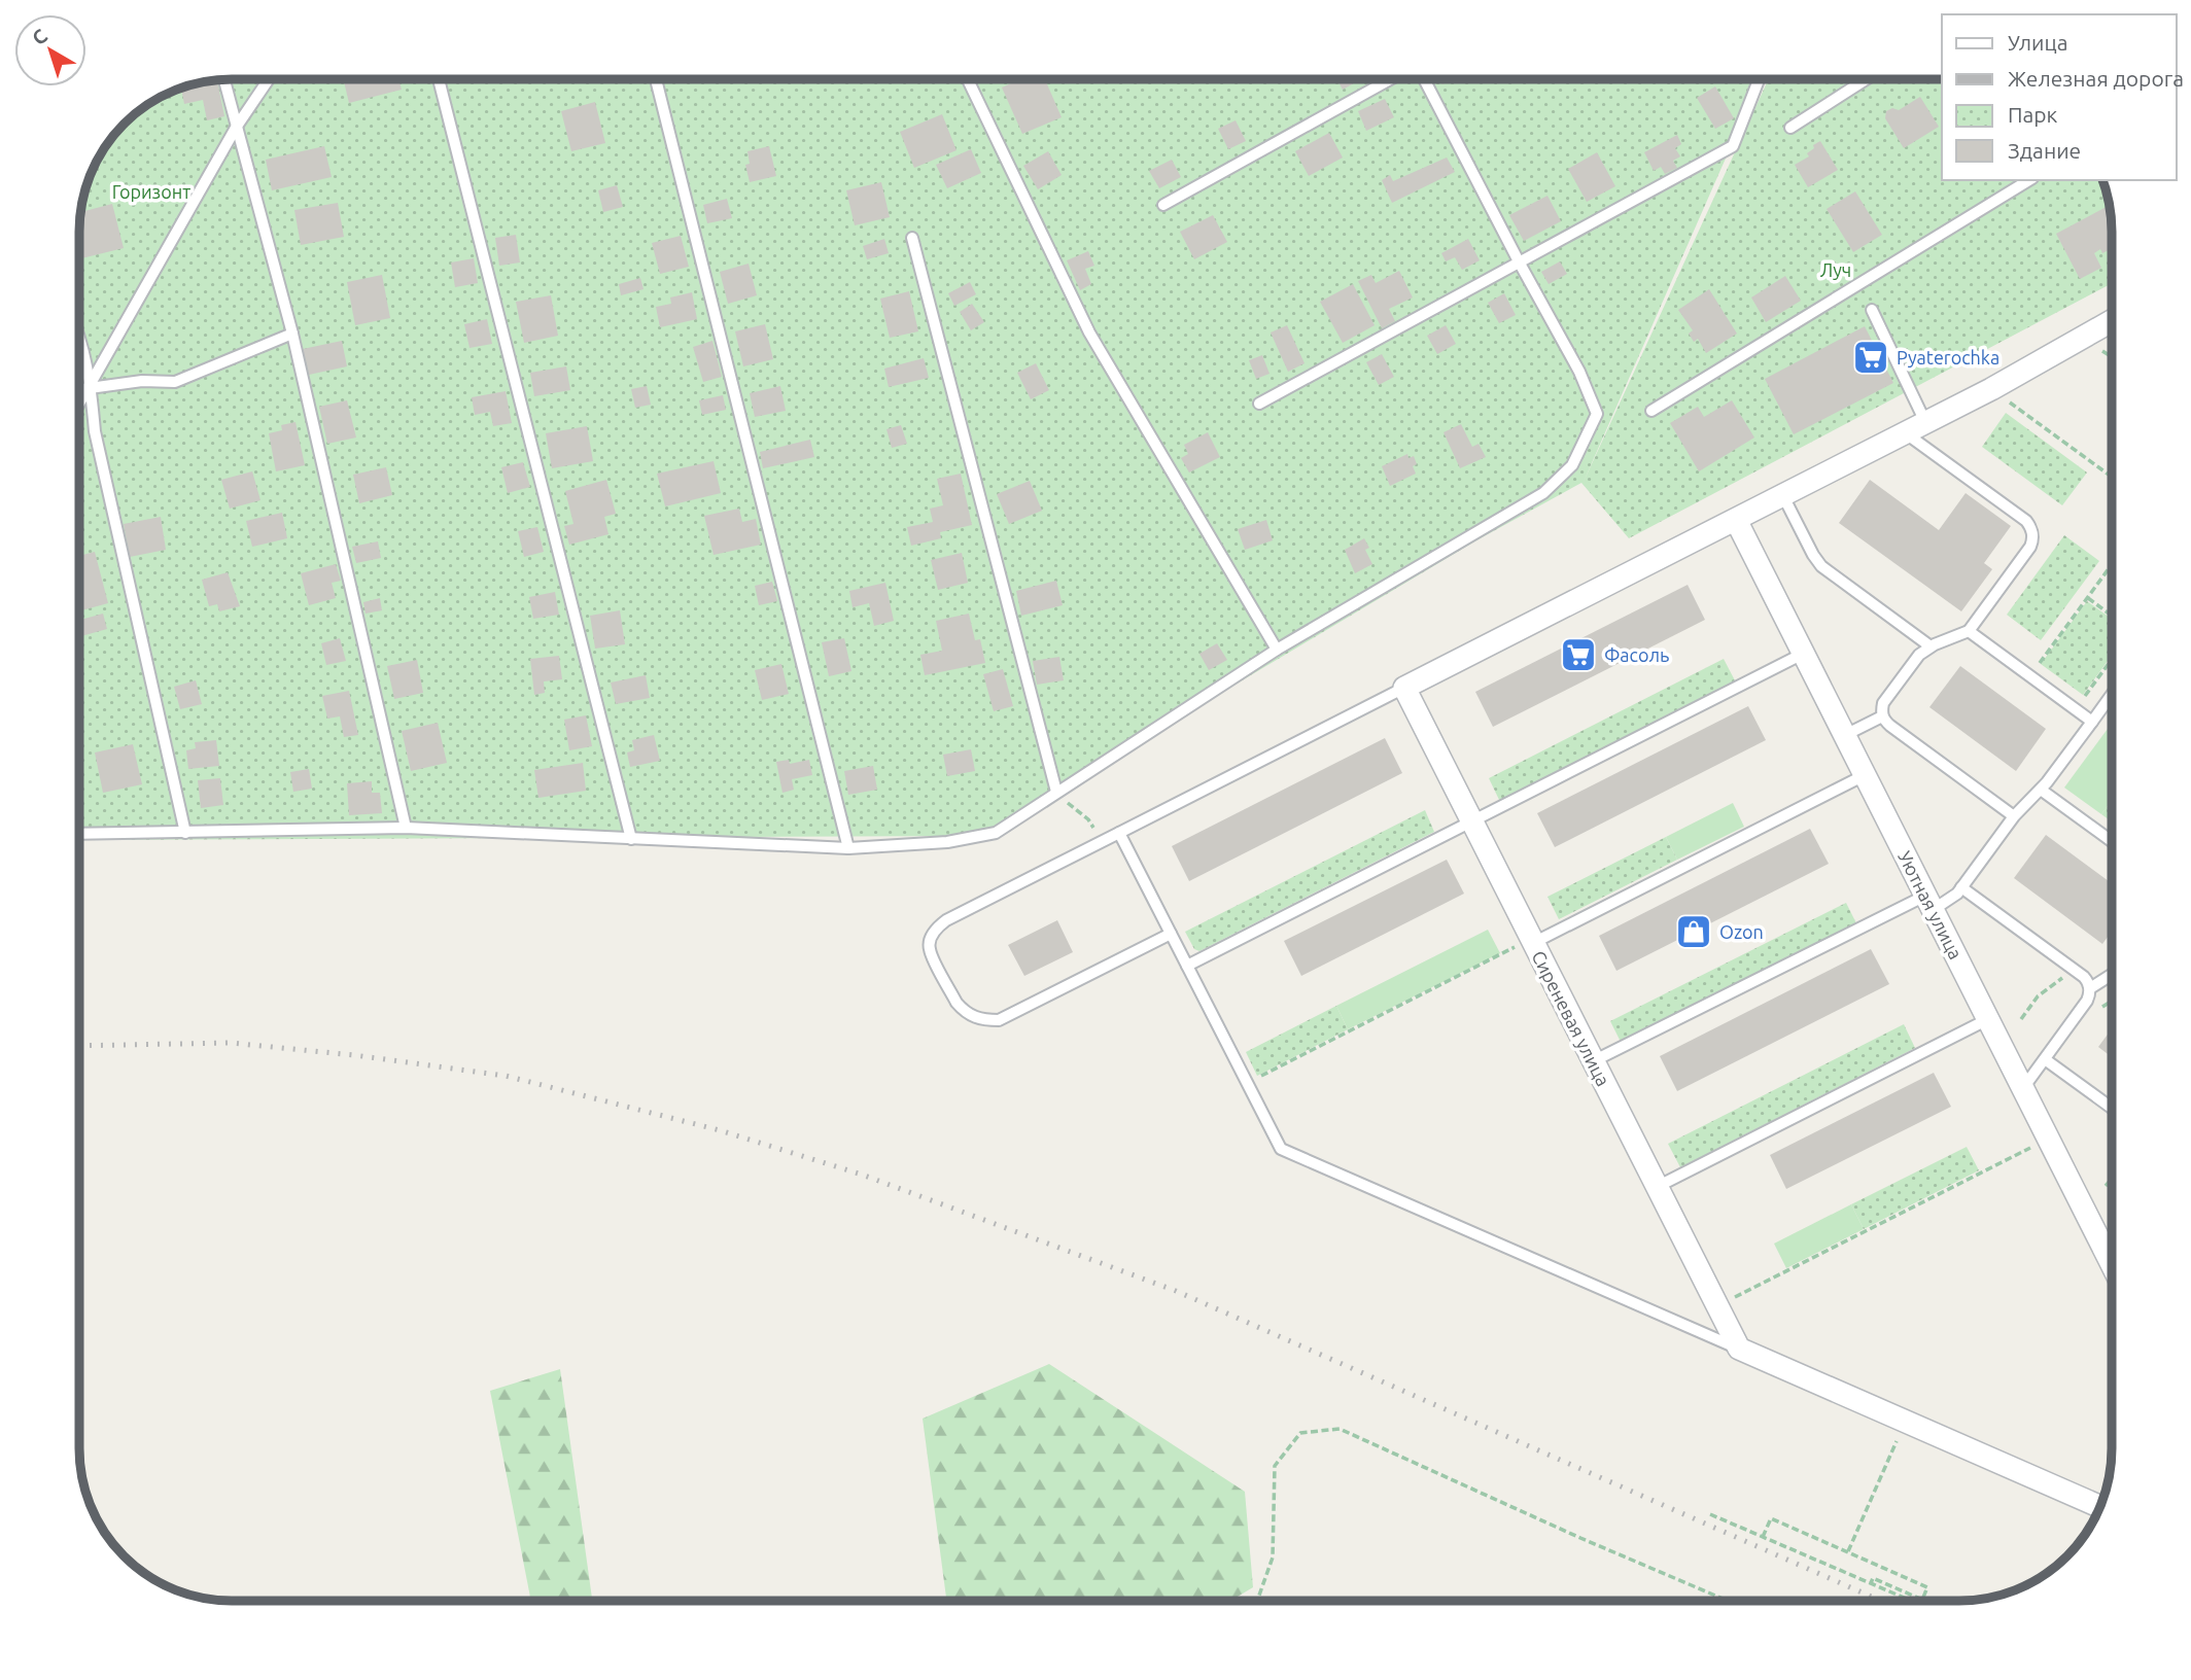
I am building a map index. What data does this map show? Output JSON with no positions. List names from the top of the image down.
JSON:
{
  "streets": {
    "street": ["Уютная улица", "Сиреневая улица"]
  },
  "parks": ["Горизонт", "Луч"],
  "places": {
    "supermarket": ["Pyaterochka", "Фасоль"],
    "shop": ["Ozon"]
  },
  "legend": [
    "Улица",
    "Железная дорога",
    "Парк",
    "Здание"
  ],
  "north": "top left"
}
